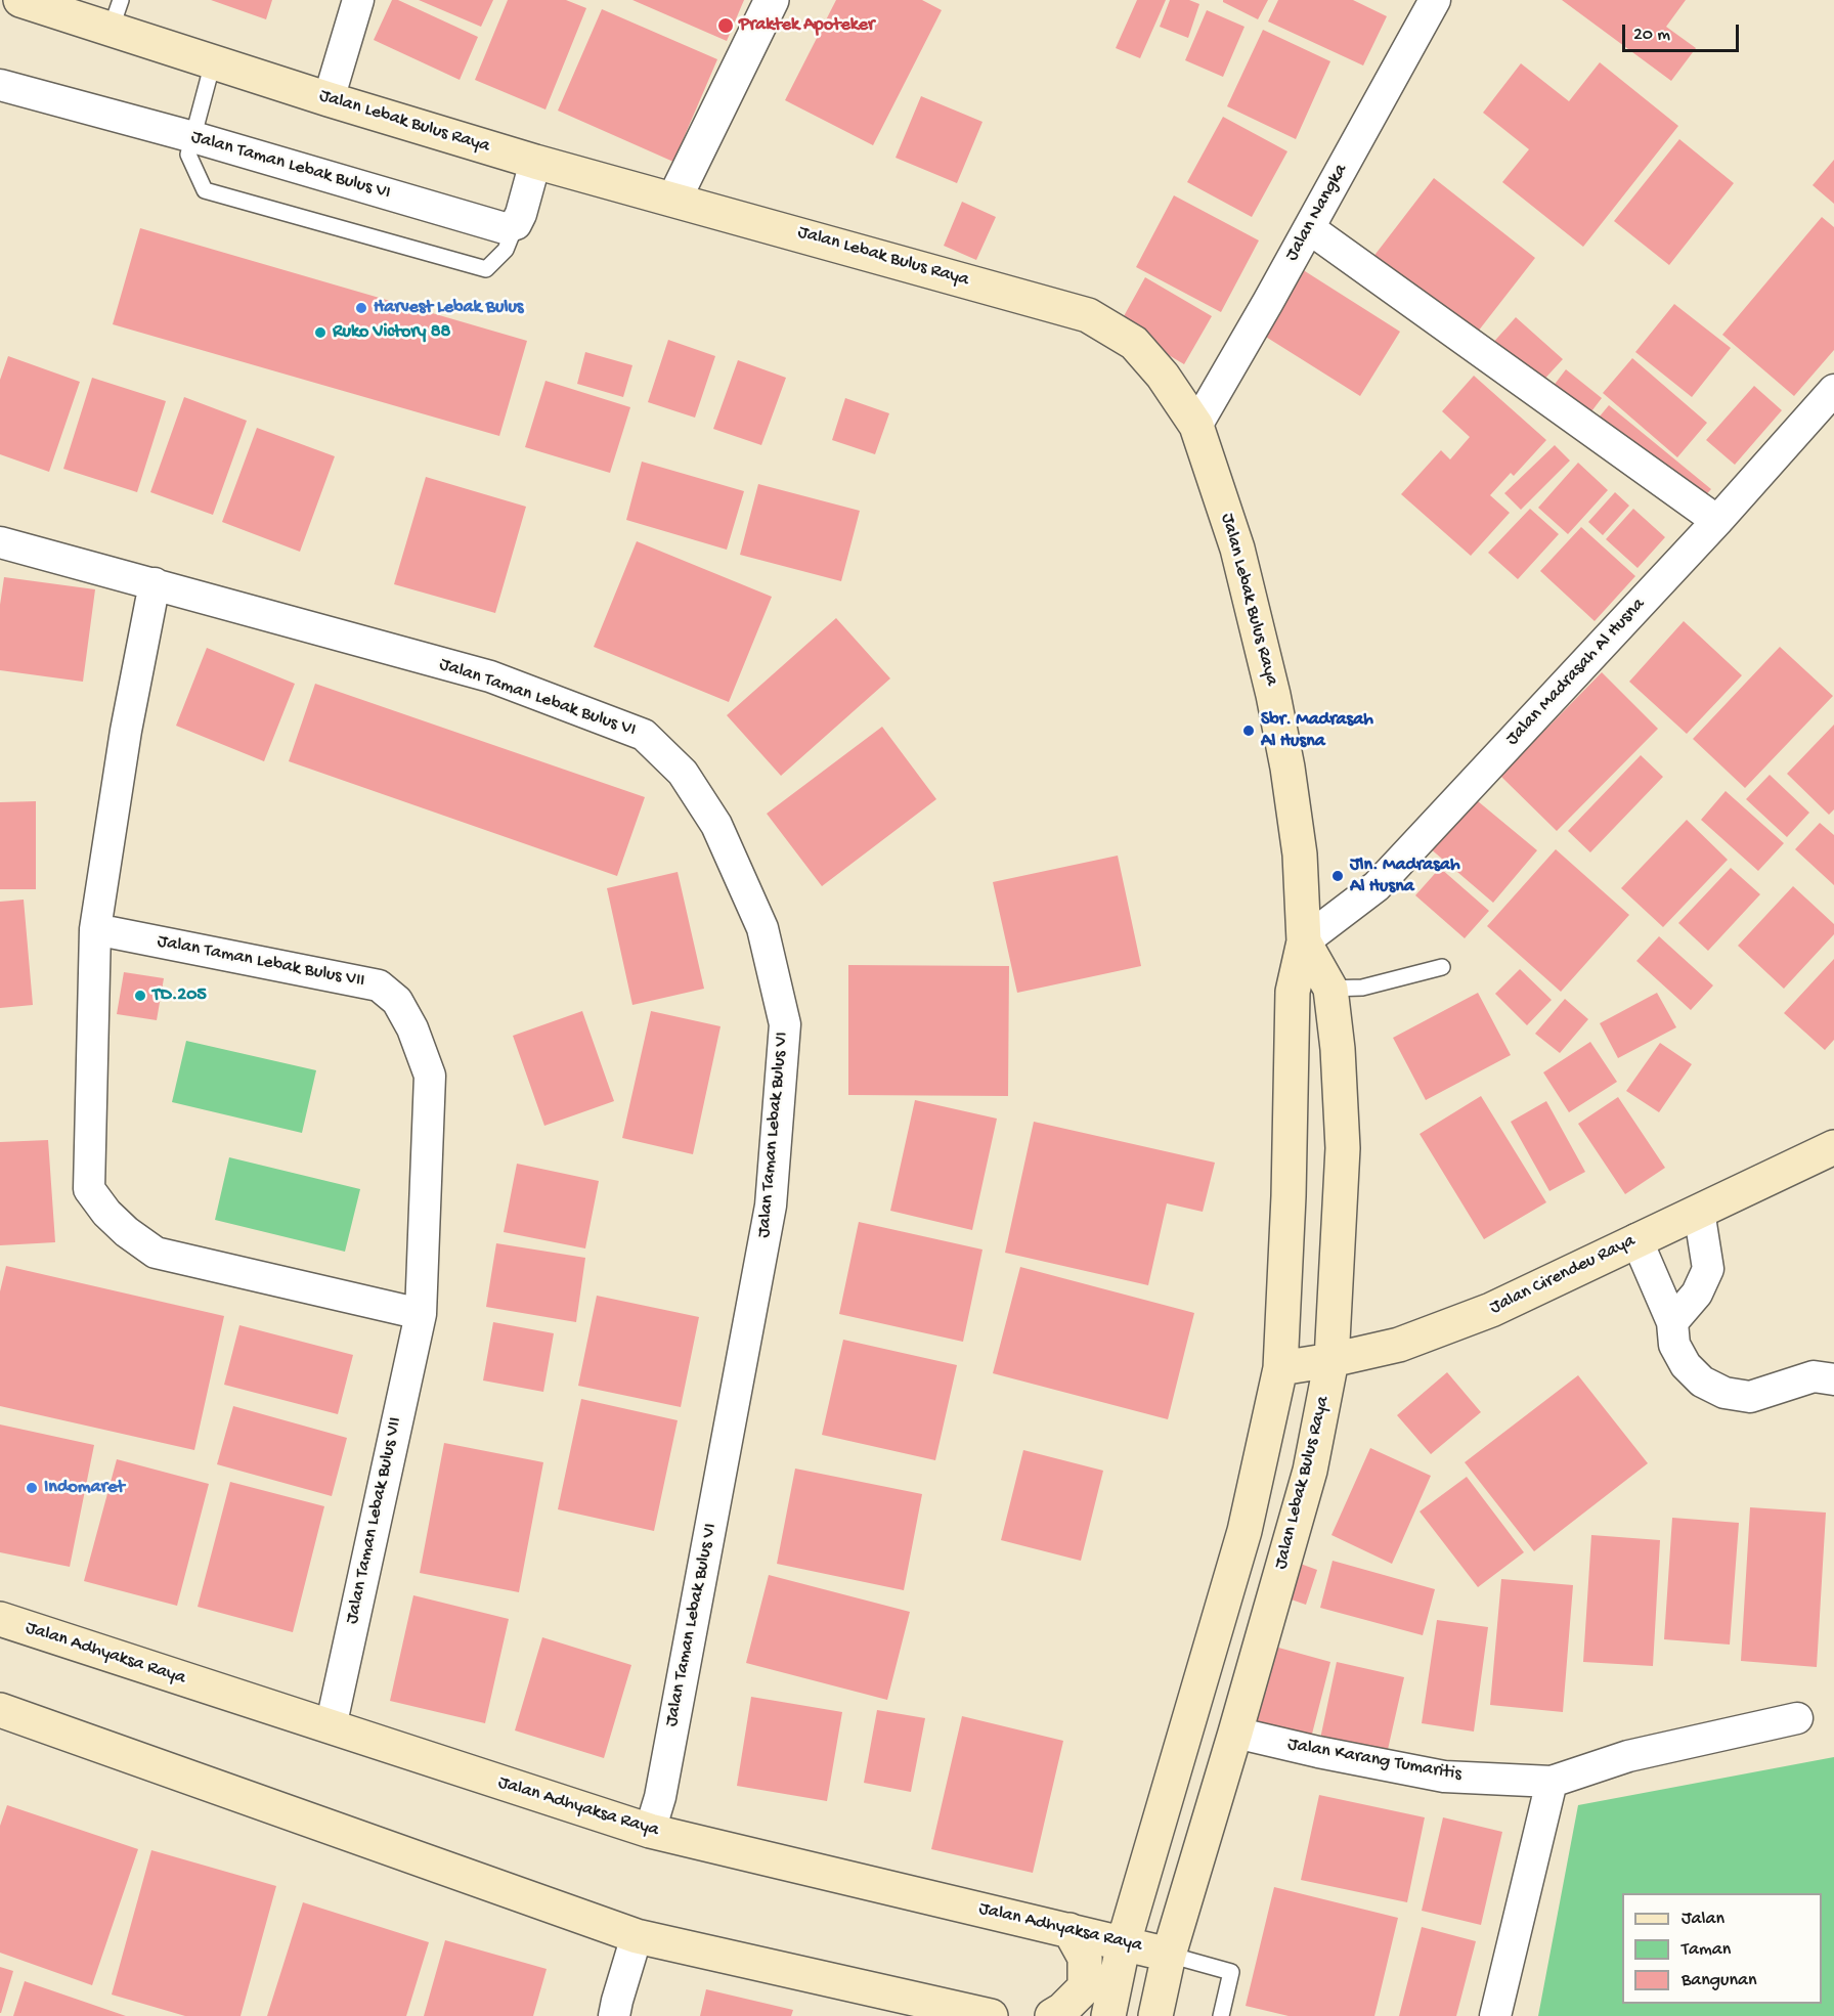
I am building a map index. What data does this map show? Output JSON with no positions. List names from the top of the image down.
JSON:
{
  "streets": {
    "main road": ["Jalan Lebak Bulus Raya", "Jalan Cirendeu Raya", "Jalan Adhyaksa Raya"],
    "street": [
      "Jalan Taman Lebak Bulus VI",
      "Jalan Nangka",
      "Jalan Madrasah Al Husna",
      "Jalan Taman Lebak Bulus VII",
      "Jalan Karang Tumaritis"
    ]
  },
  "crossings": [
    ["Jalan Lebak Bulus Raya", "Jalan Nangka"],
    ["Jalan Lebak Bulus Raya", "Jalan Madrasah Al Husna"],
    ["Jalan Lebak Bulus Raya", "Jalan Cirendeu Raya"],
    ["Jalan Lebak Bulus Raya", "Jalan Adhyaksa Raya"],
    ["Jalan Lebak Bulus Raya", "Jalan Karang Tumaritis"],
    ["Jalan Taman Lebak Bulus VI", "Jalan Adhyaksa Raya"],
    ["Jalan Taman Lebak Bulus VII", "Jalan Adhyaksa Raya"]
  ],
  "places": [
    "Praktek Apoteker",
    "Harvest Lebak Bulus",
    "Ruko Victory 88",
    "Sbr. Madrasah Al Husna",
    "Jln. Madrasah Al Husna",
    "TD.205",
    "Indomaret"
  ],
  "legend": ["Jalan", "Taman", "Bangunan"],
  "scale_bar": "20 m"
}
